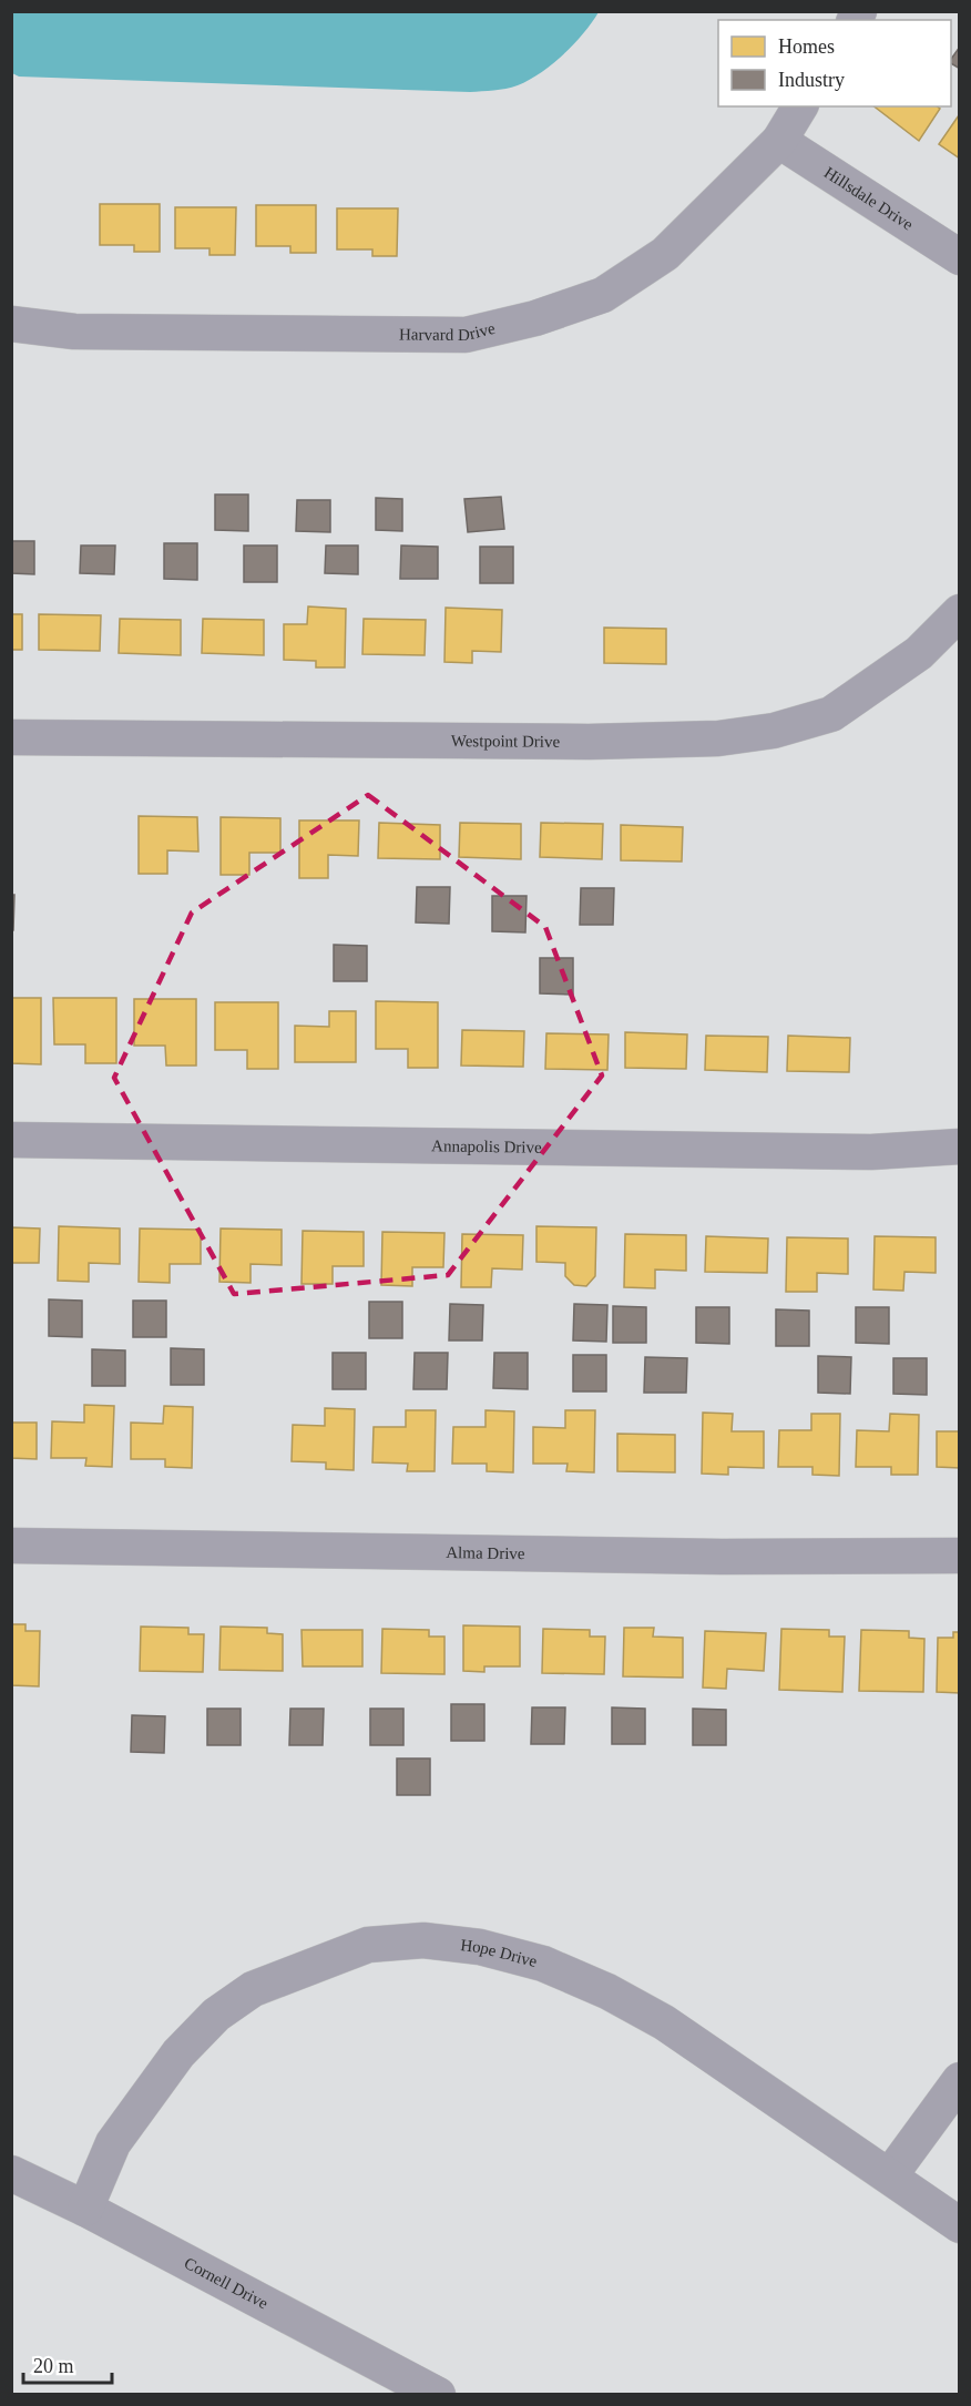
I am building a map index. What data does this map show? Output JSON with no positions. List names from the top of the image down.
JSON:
{
  "streets": {
    "street": [
      "Hillsdale Drive",
      "Harvard Drive",
      "Westpoint Drive",
      "Annapolis Drive",
      "Alma Drive",
      "Hope Drive",
      "Cornell Drive"
    ]
  },
  "crossings": [
    ["Hillsdale Drive", "Harvard Drive"],
    ["Hope Drive", "Cornell Drive"]
  ],
  "legend": ["Homes", "Industry"],
  "scale_bar": "20 m"
}
